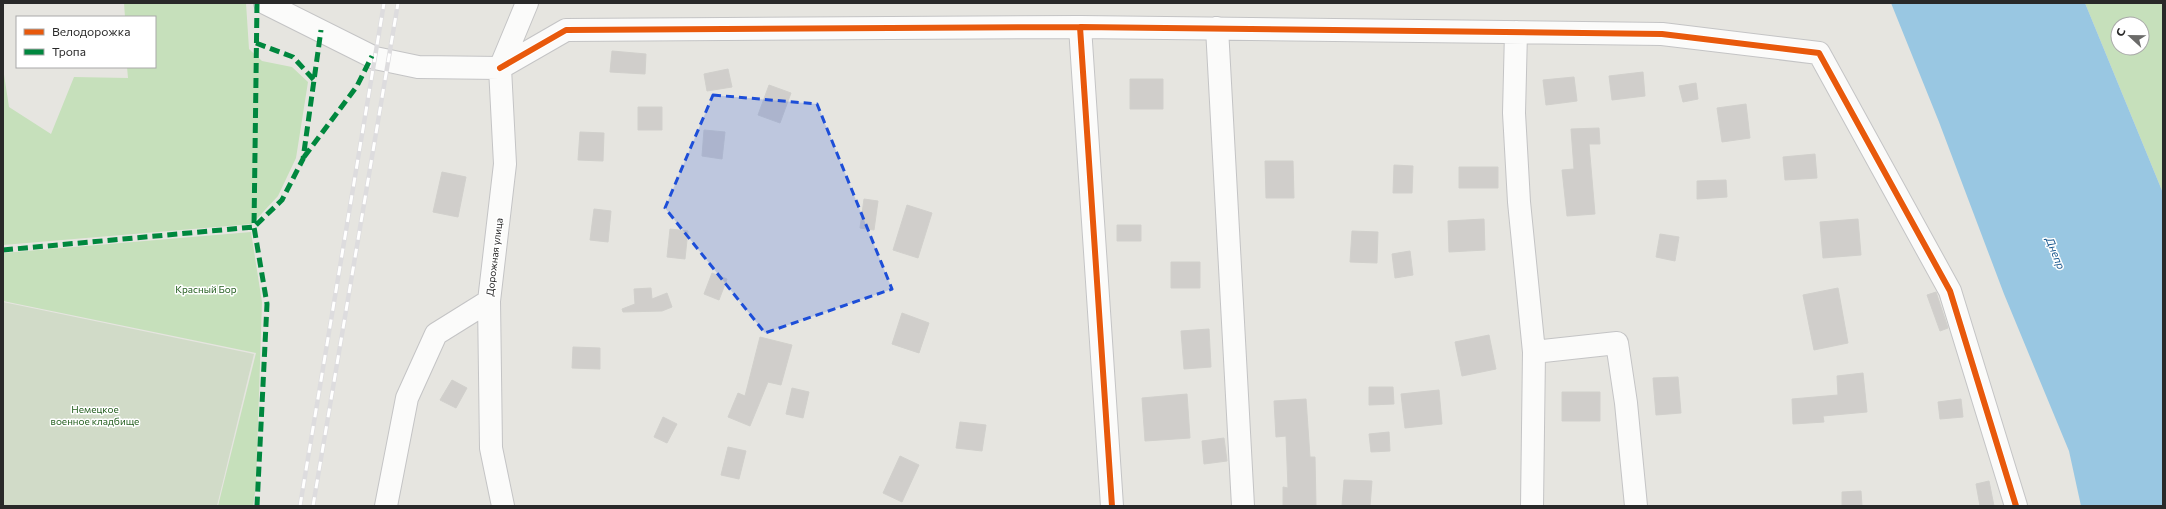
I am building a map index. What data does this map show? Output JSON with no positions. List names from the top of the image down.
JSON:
{
  "streets": {
    "street": ["Дорожная улица"]
  },
  "water": ["Днепр"],
  "parks": ["Красный Бор", "Немецкое военное кладбище"],
  "legend": ["Велодорожка", "Тропа"],
  "north": "left"
}
